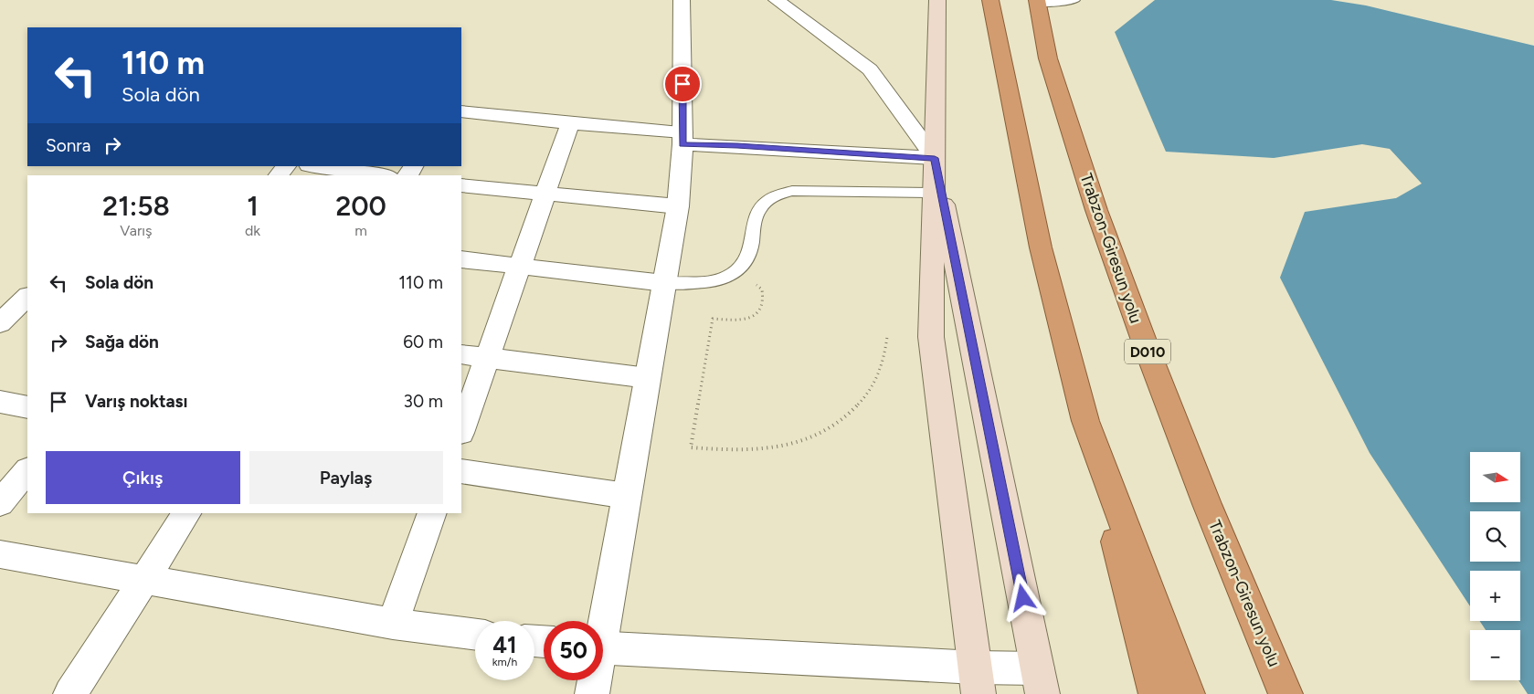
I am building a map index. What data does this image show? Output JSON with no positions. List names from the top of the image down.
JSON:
{
  "streets": {
    "highway": ["Trabzon-Giresun yolu", "D010"]
  },
  "north": "right",
  "page": {
    "turn": ["110 m", "Sola dön"],
    "then": "Sonra",
    "eta": [
      "21:58",
      "Varış",
      "1",
      "dk",
      "200",
      "m"
    ],
    "list": [
      {
        "name": "Sola dön",
        "value": "110 m"
      },
      {
        "name": "Sağa dön",
        "value": "60 m"
      },
      {
        "name": "Varış noktası",
        "value": "30 m"
      }
    ],
    "buttons": ["Çıkış", "Paylaş"],
    "map_buttons": ["+", "−"],
    "speed": "41 km/h",
    "limit": "50"
  }
}
